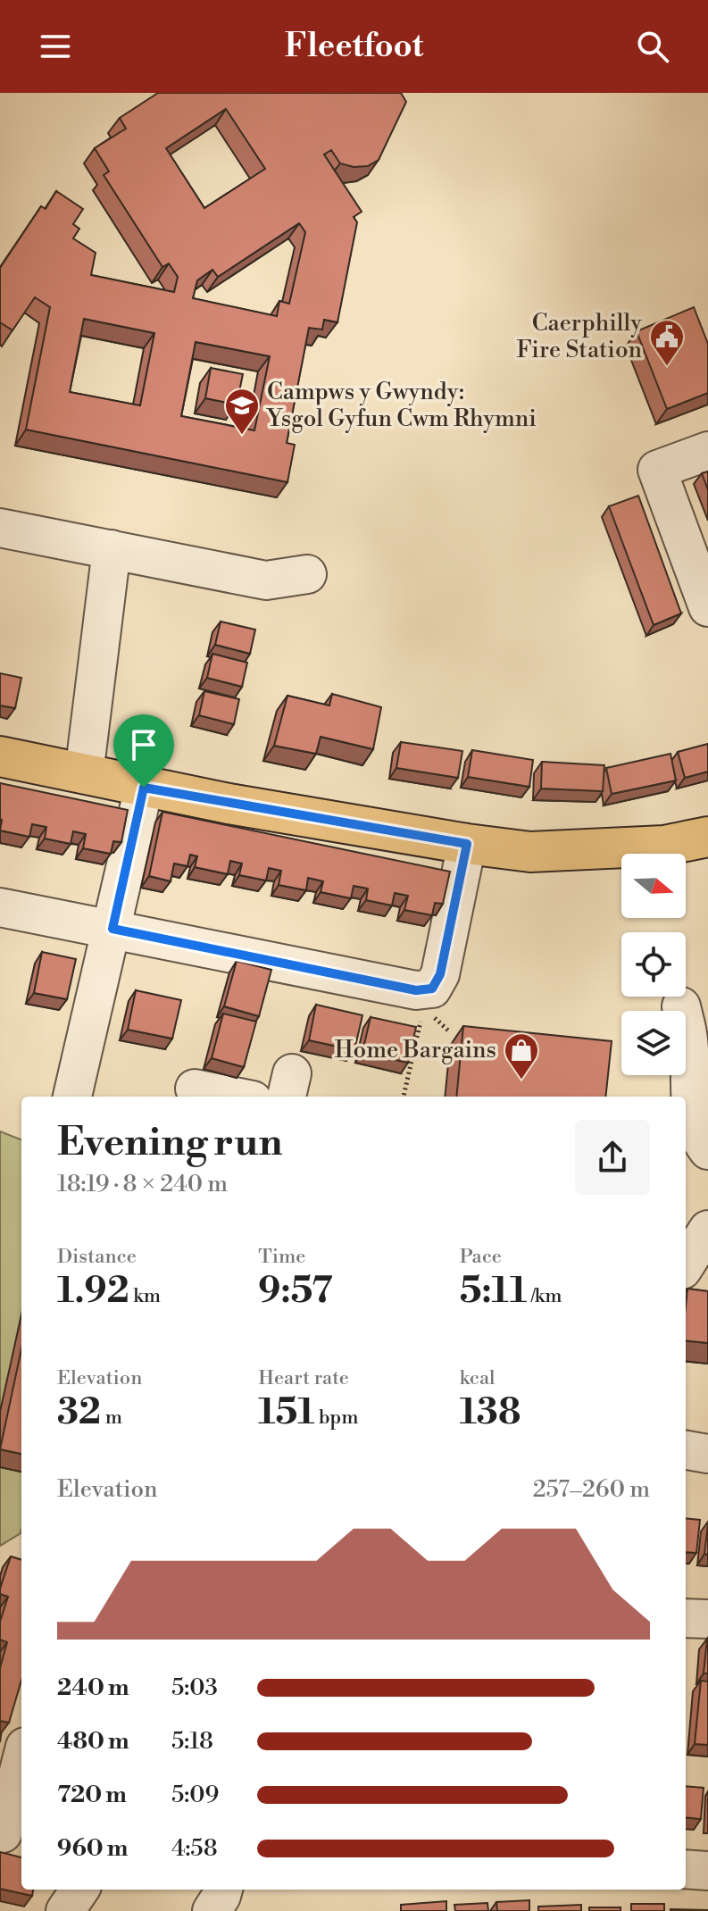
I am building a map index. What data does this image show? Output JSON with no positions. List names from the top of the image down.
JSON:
{
  "places": {
    "public building": ["Caerphilly Fire Station"],
    "school or university": ["Campws y Gwyndy: Ysgol Gyfun Cwm Rhymni"],
    "shop": ["Home Bargains"]
  },
  "north": "right",
  "page": {
    "header": "Fleetfoot",
    "heading": ["Evening run", "18:19 · 8 × 240 m"],
    "stats": [
      ["Distance", "1.92 km"],
      ["Time", "9:57"],
      ["Pace", "5:11 /km"],
      ["Elevation", "32 m"],
      ["Heart rate", "151 bpm"],
      ["kcal", "138"]
    ],
    "chart": ["Elevation", "257–260 m"],
    "list": [
      {
        "name": "240 m",
        "note": "5:03"
      },
      {
        "name": "480 m",
        "note": "5:18"
      },
      {
        "name": "720 m",
        "note": "5:09"
      },
      {
        "name": "960 m",
        "note": "4:58"
      }
    ]
  }
}
